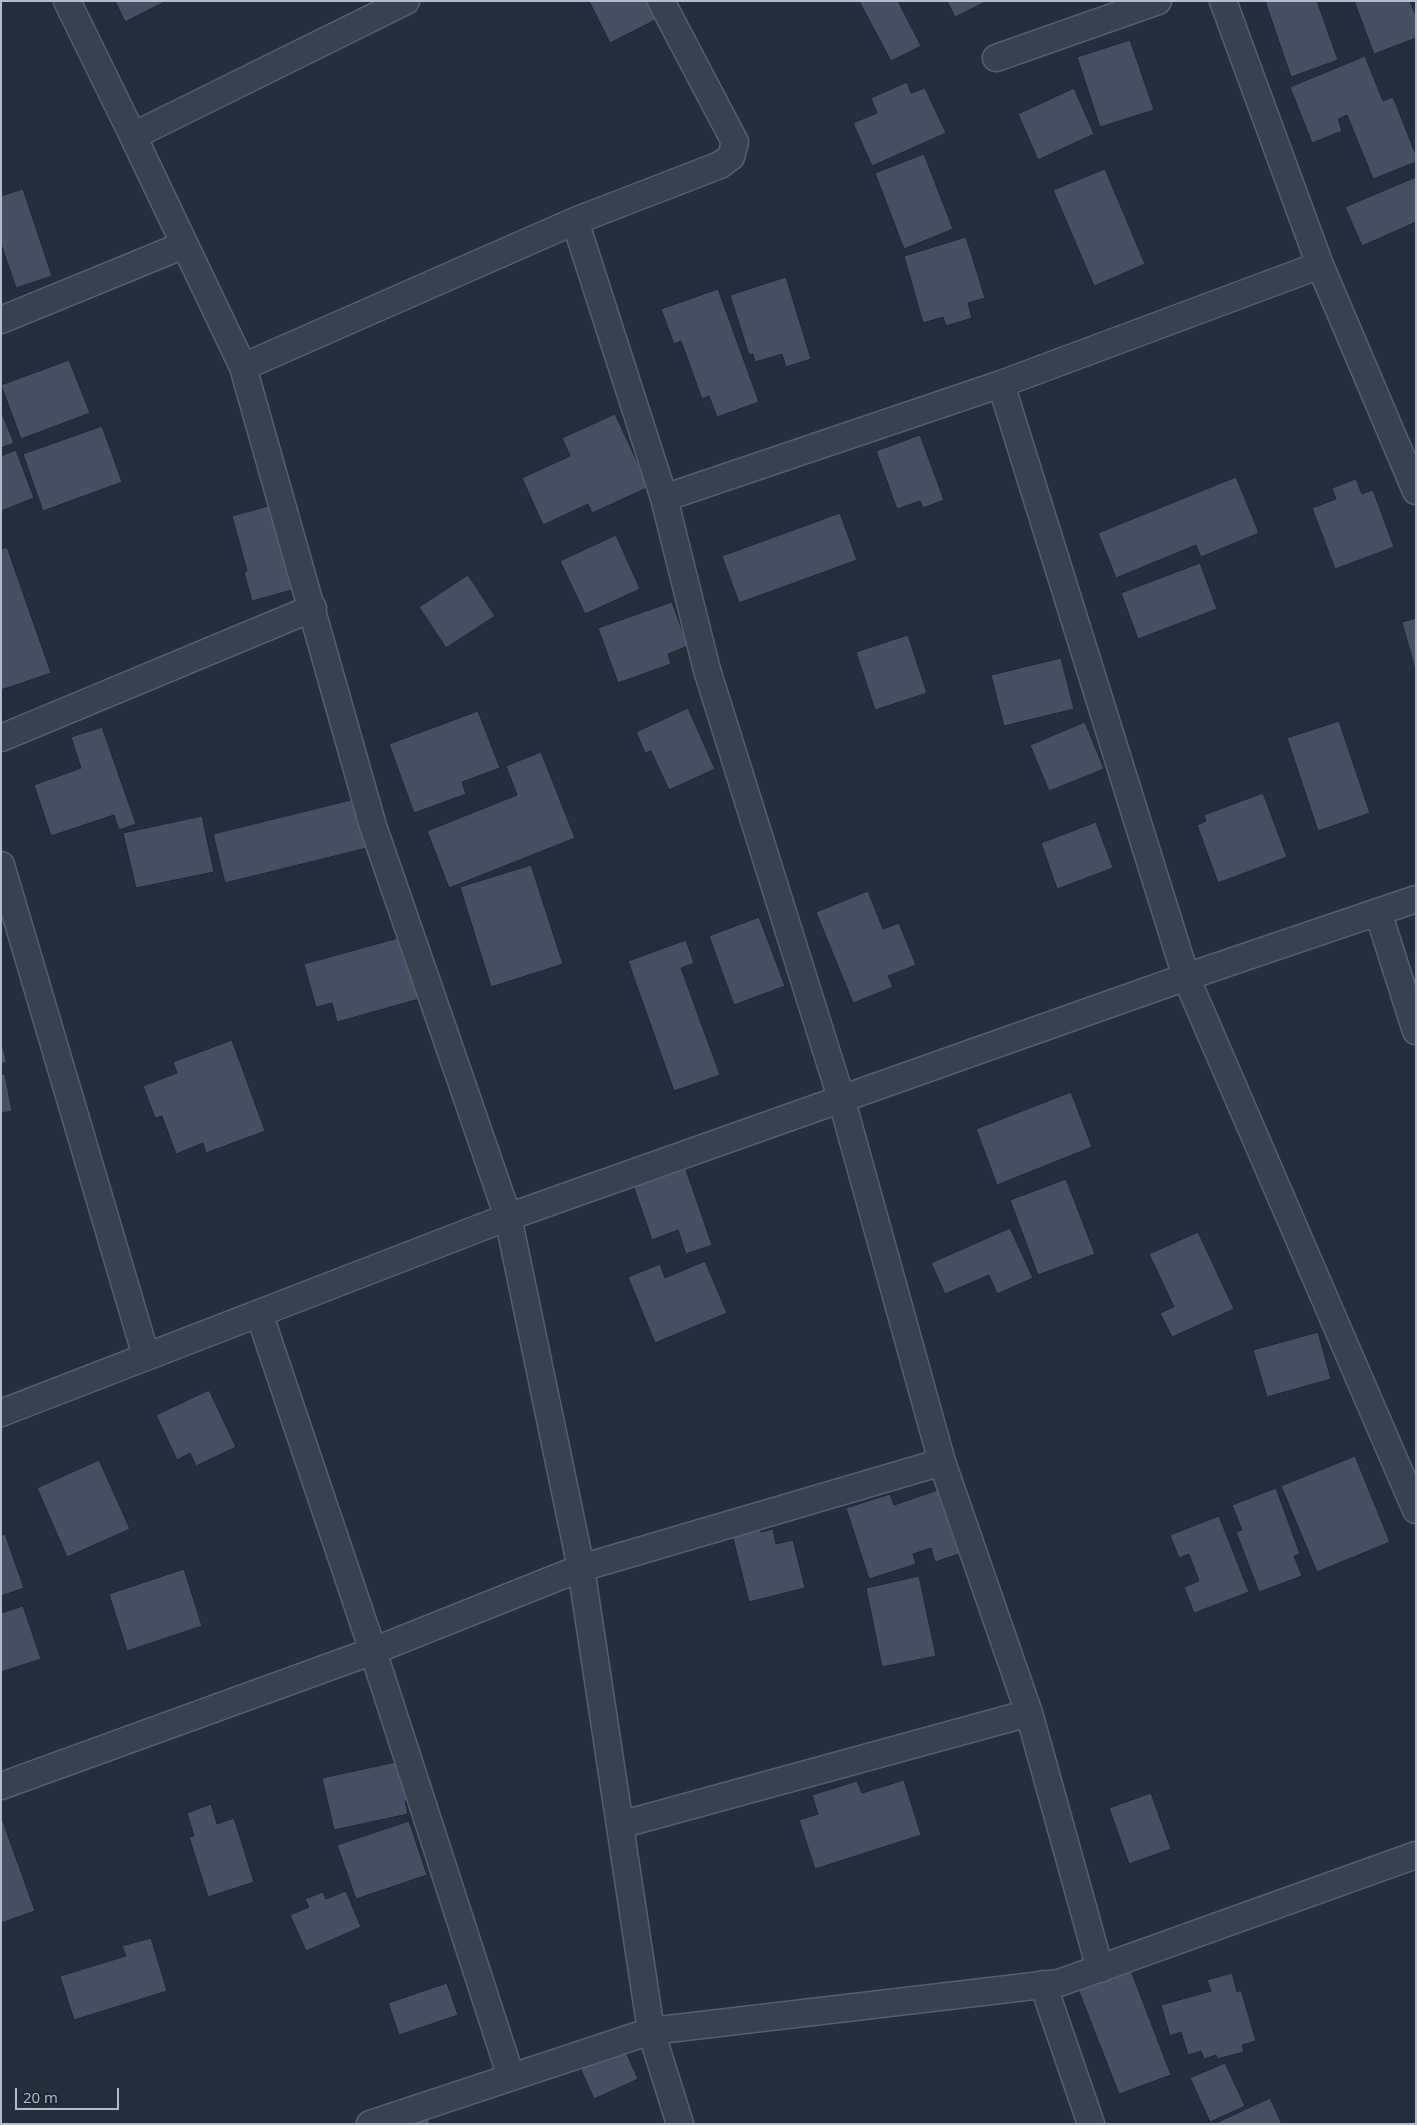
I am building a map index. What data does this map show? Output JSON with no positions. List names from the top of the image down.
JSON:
{
  "scale_bar": "20 m"
}
